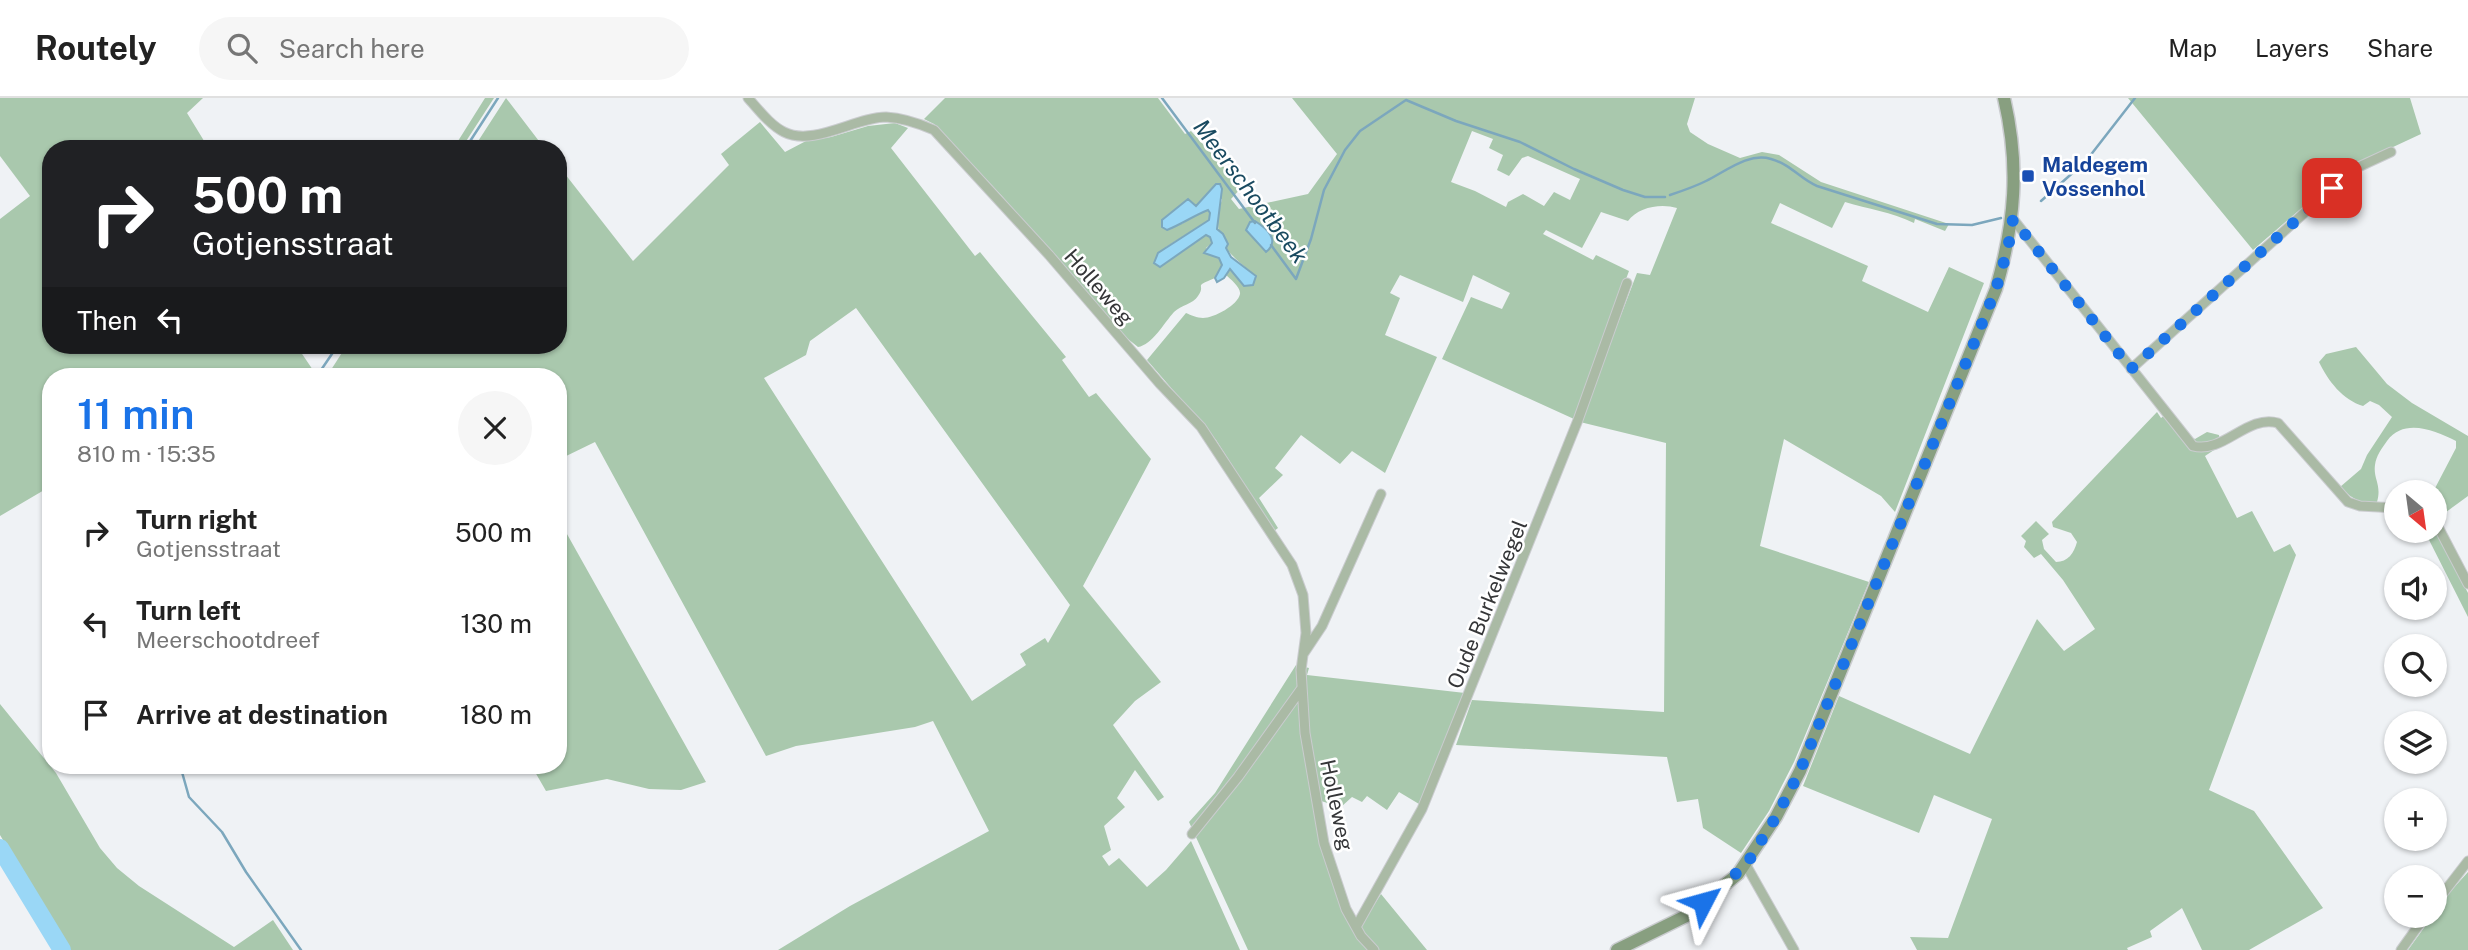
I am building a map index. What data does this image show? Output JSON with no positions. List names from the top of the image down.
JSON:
{
  "streets": {
    "street": ["Holleweg", "Oude Burkelwegel"]
  },
  "crossings": [
    ["Holleweg", "Oude Burkelwegel"]
  ],
  "water": ["Meerschootbeek"],
  "places": {
    "transit": ["Maldegem Vossenhol"]
  },
  "north": "bottom right",
  "page": {
    "header": "Routely",
    "search": "Search here",
    "nav": ["Map", "Layers", "Share"],
    "turn": ["500 m", "Gotjensstraat"],
    "then": "Then",
    "heading": ["11 min", "810 m · 15:35"],
    "map_buttons": ["+", "−"],
    "list": [
      {
        "name": "Turn right",
        "note": "Gotjensstraat",
        "value": "500 m"
      },
      {
        "name": "Turn left",
        "note": "Meerschootdreef",
        "value": "130 m"
      },
      {
        "name": "Arrive at destination",
        "value": "180 m"
      }
    ]
  }
}
